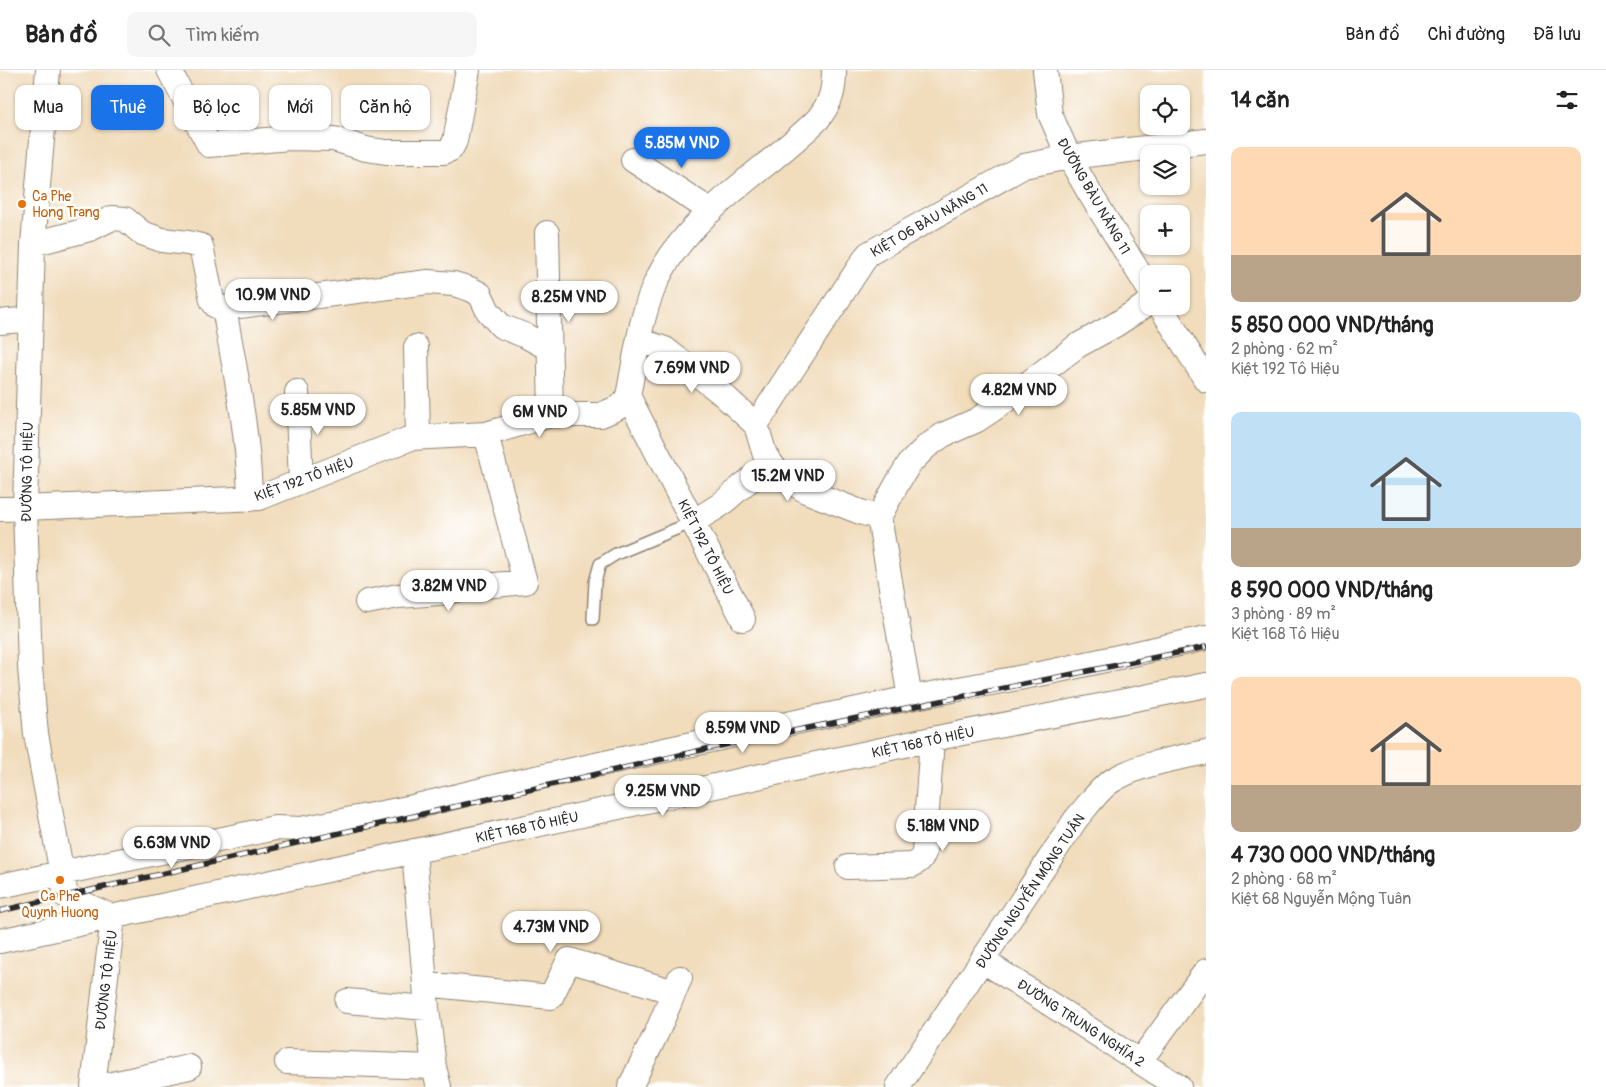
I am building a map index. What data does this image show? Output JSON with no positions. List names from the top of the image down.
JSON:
{
  "streets": {
    "street": [
      "ĐƯỜNG BÀU NĂNG 11",
      "KIỆT 06 BÀU NĂNG 11",
      "ĐƯỜNG TÔ HIỆU",
      "KIỆT 192 TÔ HIỆU",
      "KIỆT 168 TÔ HIỆU",
      "ĐƯỜNG NGUYỄN MỘNG TUÂN",
      "ĐƯỜNG TRUNG NGHĨA 2"
    ]
  },
  "crossings": [
    ["ĐƯỜNG BÀU NĂNG 11", "KIỆT 06 BÀU NĂNG 11"],
    ["ĐƯỜNG TÔ HIỆU", "KIỆT 192 TÔ HIỆU"],
    ["ĐƯỜNG TÔ HIỆU", "KIỆT 168 TÔ HIỆU"],
    ["ĐƯỜNG NGUYỄN MỘNG TUÂN", "ĐƯỜNG TRUNG NGHĨA 2"]
  ],
  "places": ["Ca Phe Hong Trang", "Ca Phe Quynh Huong"],
  "page": {
    "header": "Bản đồ",
    "search": "Tìm kiếm",
    "nav": ["Bản đồ", "Chỉ đường", "Đã lưu"],
    "heading": "14 căn",
    "map_buttons": ["+", "−"],
    "chip": [
      "Mua",
      "Thuê",
      "Bộ lọc",
      "Mới",
      "Căn hộ"
    ],
    "price": [
      "5.85M VND",
      "10.9M VND",
      "8.25M VND",
      "7.69M VND",
      "4.82M VND",
      "5.85M VND",
      "6M VND",
      "15.2M VND",
      "3.82M VND",
      "8.59M VND",
      "9.25M VND",
      "5.18M VND",
      "6.63M VND",
      "4.73M VND"
    ],
    "list": [
      {
        "name": "5 850 000 VND/tháng",
        "note": "2 phòng · 62 m² · Kiệt 192 Tô Hiệu"
      },
      {
        "name": "8 590 000 VND/tháng",
        "note": "3 phòng · 89 m² · Kiệt 168 Tô Hiệu"
      },
      {
        "name": "4 730 000 VND/tháng",
        "note": "2 phòng · 68 m² · Kiệt 68 Nguyễn Mộng Tuân"
      }
    ]
  }
}
